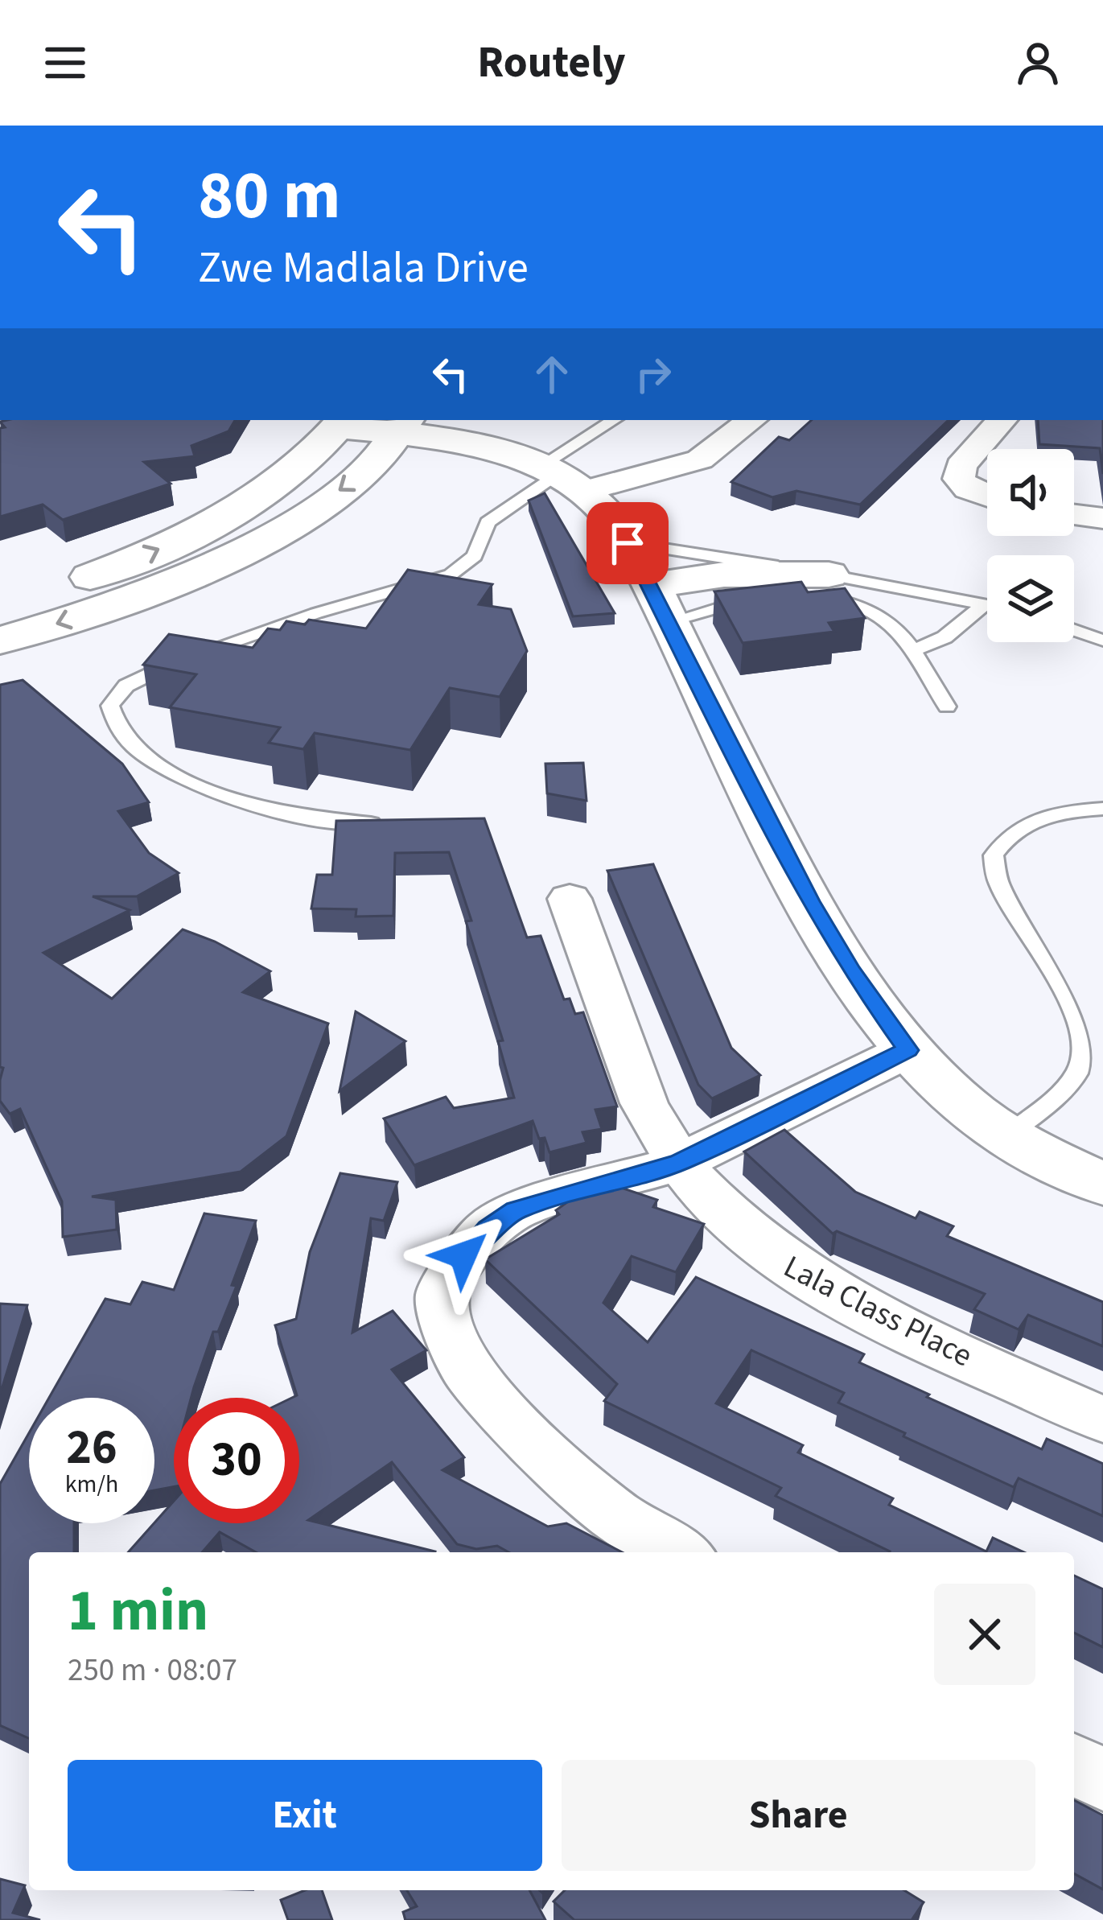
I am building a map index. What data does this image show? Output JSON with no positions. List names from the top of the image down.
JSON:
{
  "streets": {
    "street": ["Lala Class Place"]
  },
  "page": {
    "header": "Routely",
    "turn": ["80 m", "Zwe Madlala Drive"],
    "speed": "26 km/h",
    "limit": "30",
    "heading": ["1 min", "250 m · 08:07"],
    "buttons": ["Exit", "Share"]
  }
}
